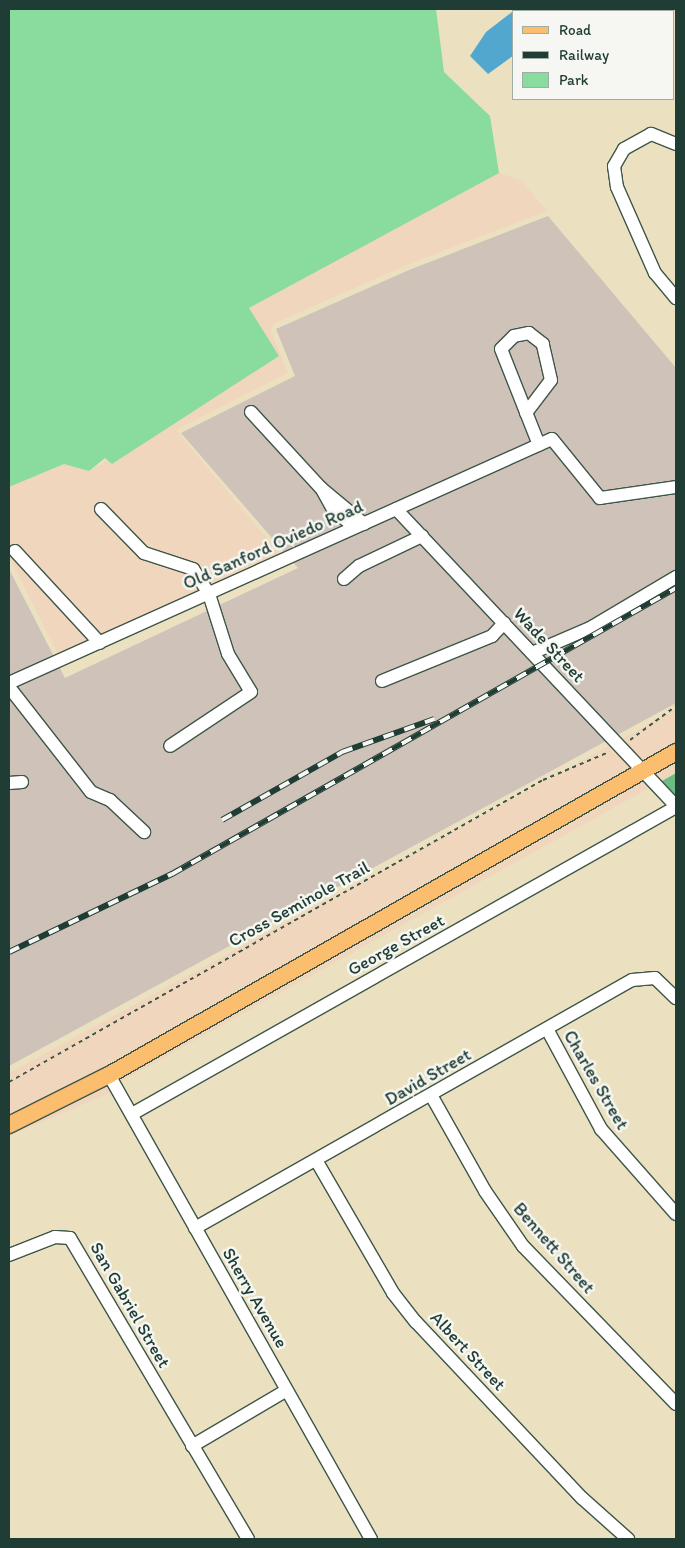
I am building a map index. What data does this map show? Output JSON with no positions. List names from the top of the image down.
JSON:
{
  "streets": {
    "street": [
      "Old Sanford Oviedo Road",
      "Wade Street",
      "George Street",
      "David Street",
      "Charles Street",
      "Bennett Street",
      "Sherry Avenue",
      "San Gabriel Street",
      "Albert Street"
    ],
    "path": ["Cross Seminole Trail"]
  },
  "crossings": [
    ["Old Sanford Oviedo Road", "Wade Street"],
    ["Wade Street", "George Street"],
    ["George Street", "Sherry Avenue"],
    ["David Street", "Charles Street"],
    ["David Street", "Bennett Street"],
    ["David Street", "Sherry Avenue"],
    ["David Street", "Albert Street"]
  ],
  "legend": ["Road", "Railway", "Park"]
}
